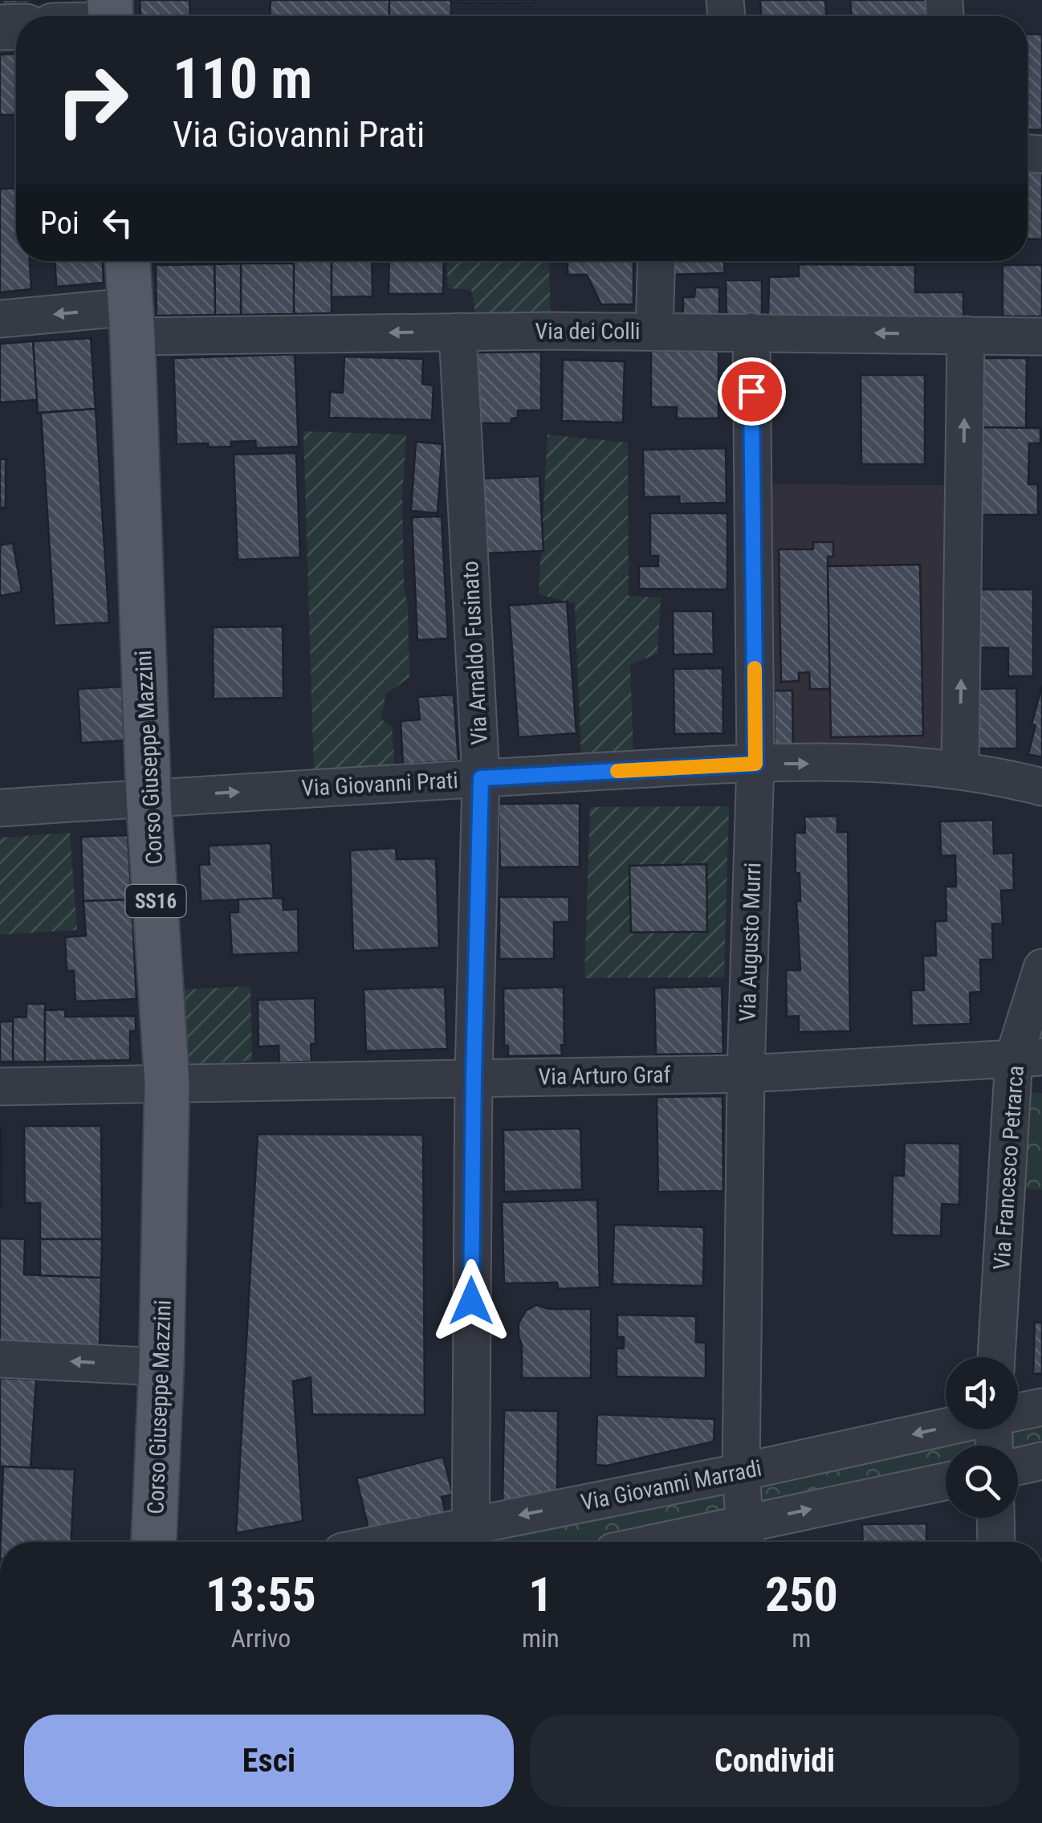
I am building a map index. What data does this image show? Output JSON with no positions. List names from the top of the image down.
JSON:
{
  "streets": {
    "main road": ["Corso Giuseppe Mazzini", "SS16"],
    "street": [
      "Via dei Colli",
      "Via Arnaldo Fusinato",
      "Via Giovanni Prati",
      "Via Augusto Murri",
      "Via Arturo Graf",
      "Via Francesco Petrarca",
      "Via Giovanni Marradi"
    ]
  },
  "crossings": [
    ["Via dei Colli", "Via Arnaldo Fusinato"],
    ["Via dei Colli", "Corso Giuseppe Mazzini"],
    ["Via dei Colli", "Via Augusto Murri"],
    ["Via Arnaldo Fusinato", "Via Giovanni Prati"],
    ["Via Arnaldo Fusinato", "Via Arturo Graf"],
    ["Via Arnaldo Fusinato", "Via Giovanni Marradi"],
    ["Corso Giuseppe Mazzini", "Via Giovanni Prati"],
    ["Corso Giuseppe Mazzini", "Via Arturo Graf"],
    ["Via Giovanni Prati", "Via Augusto Murri"],
    ["Via Augusto Murri", "Via Arturo Graf"],
    ["Via Augusto Murri", "Via Giovanni Marradi"],
    ["Via Arturo Graf", "Via Francesco Petrarca"]
  ],
  "one_way": ["Via dei Colli", "Via Giovanni Prati"],
  "page": {
    "turn": ["110 m", "Via Giovanni Prati"],
    "then": "Poi",
    "eta": [
      "13:55",
      "Arrivo",
      "1",
      "min",
      "250",
      "m"
    ],
    "buttons": ["Esci", "Condividi"]
  }
}
